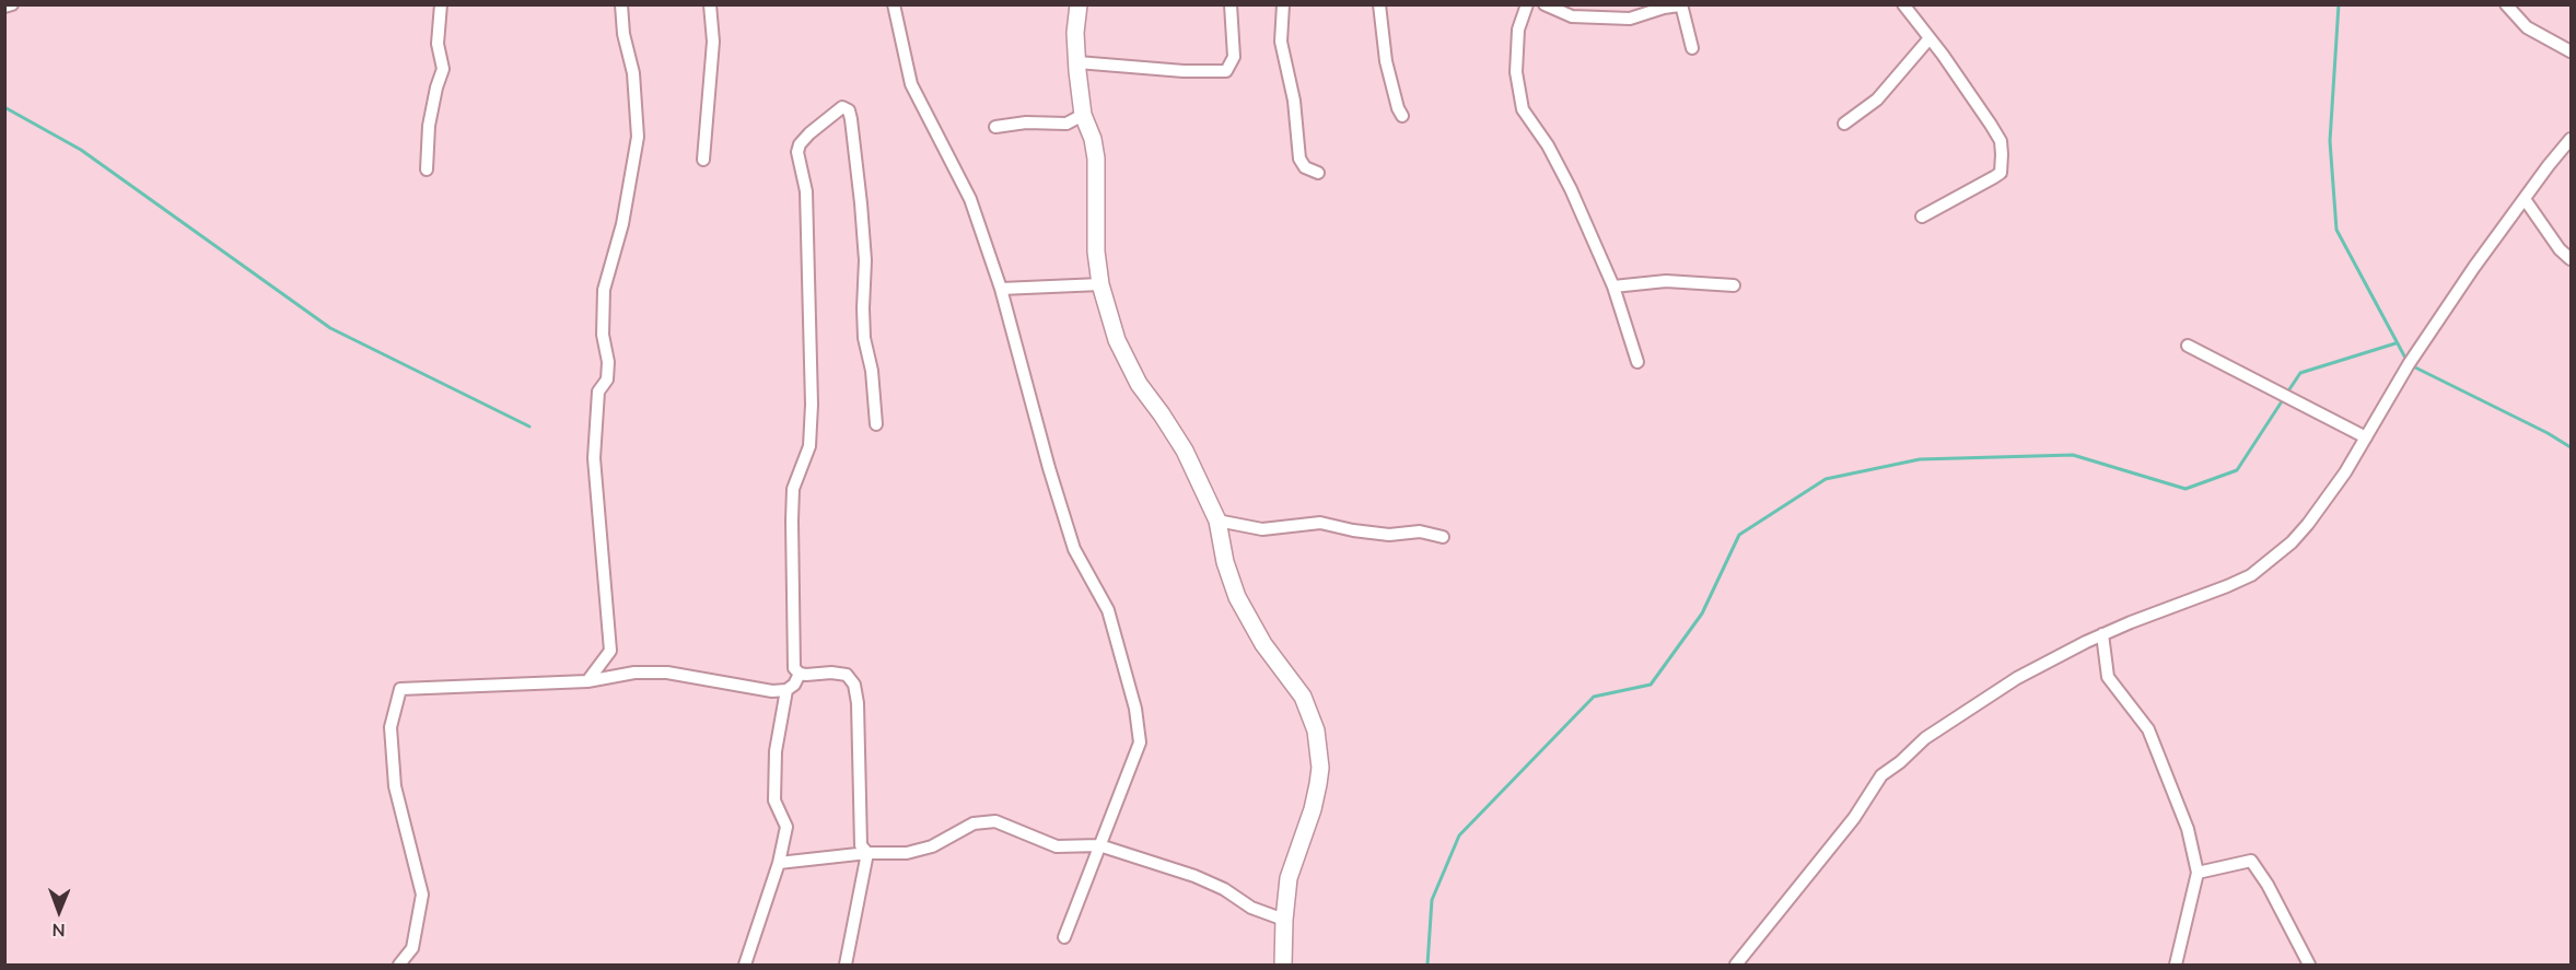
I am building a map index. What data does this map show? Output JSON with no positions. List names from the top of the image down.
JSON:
{
  "north": "bottom"
}
